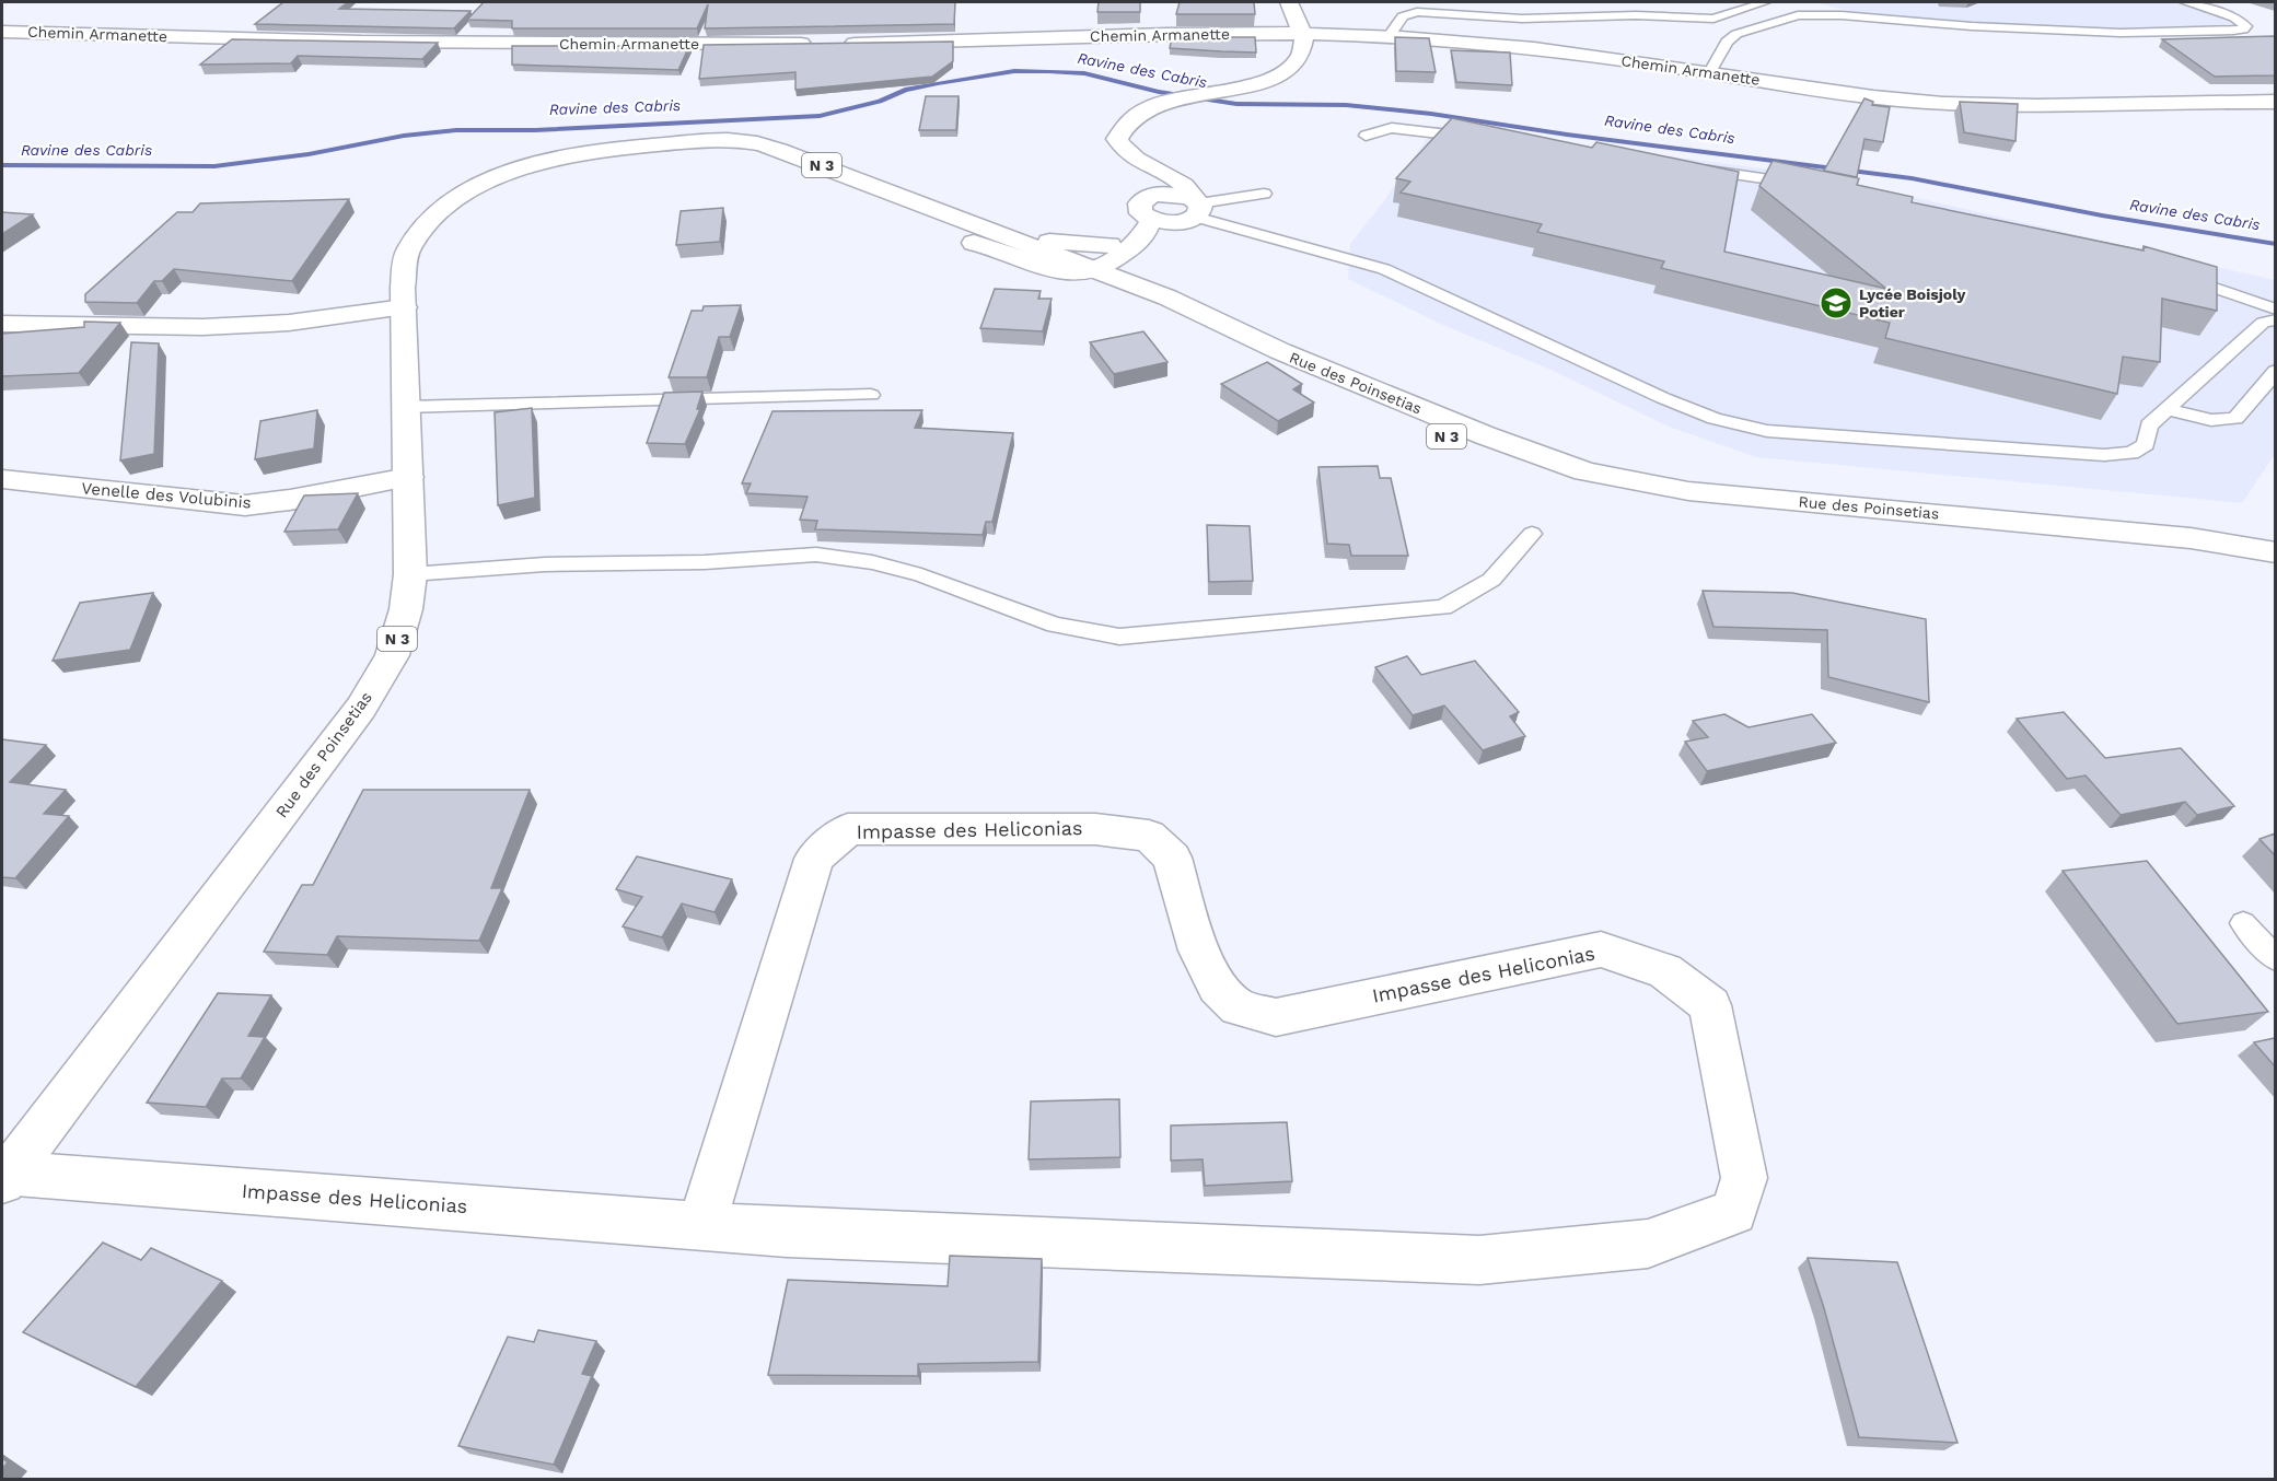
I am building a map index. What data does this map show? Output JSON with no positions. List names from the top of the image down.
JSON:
{
  "streets": {
    "street": [
      "Chemin Armanette",
      "N 3",
      "Rue des Poinsetias",
      "Venelle des Volubinis",
      "Impasse des Heliconias"
    ]
  },
  "crossings": [
    ["Rue des Poinsetias", "Venelle des Volubinis"],
    ["Rue des Poinsetias", "Impasse des Heliconias"]
  ],
  "water": ["Ravine des Cabris"],
  "places": {
    "school or university": ["Lycée Boisjoly Potier"]
  }
}
